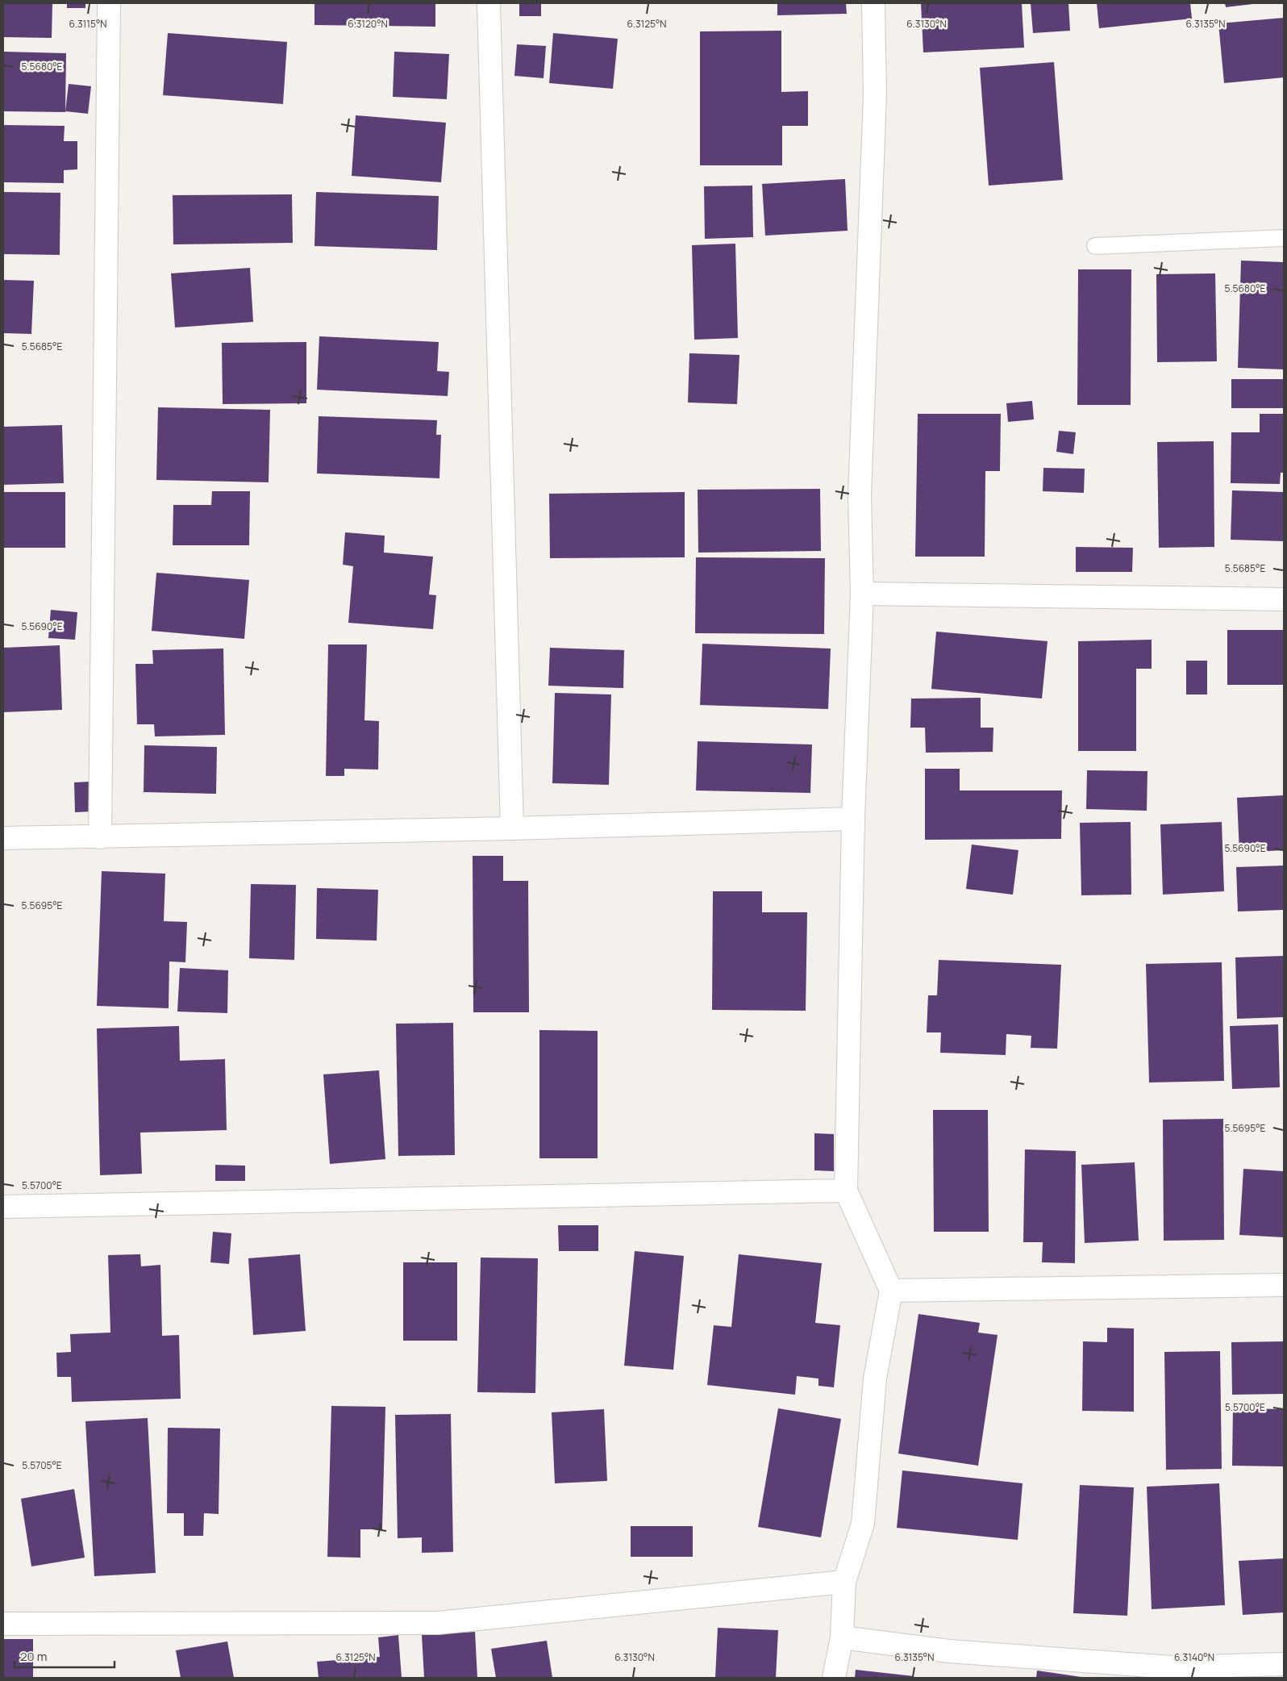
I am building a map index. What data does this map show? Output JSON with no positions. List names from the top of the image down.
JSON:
{
  "scale_bar": "20 m",
  "coordinates": [
    "6.3115°N",
    "6.3120°N",
    "6.3125°N",
    "6.3130°N",
    "6.3135°N",
    "5.5680°E",
    "5.5685°E",
    "5.5690°E",
    "5.5695°E",
    "5.5700°E",
    "5.5705°E",
    "6.3140°N"
  ]
}
